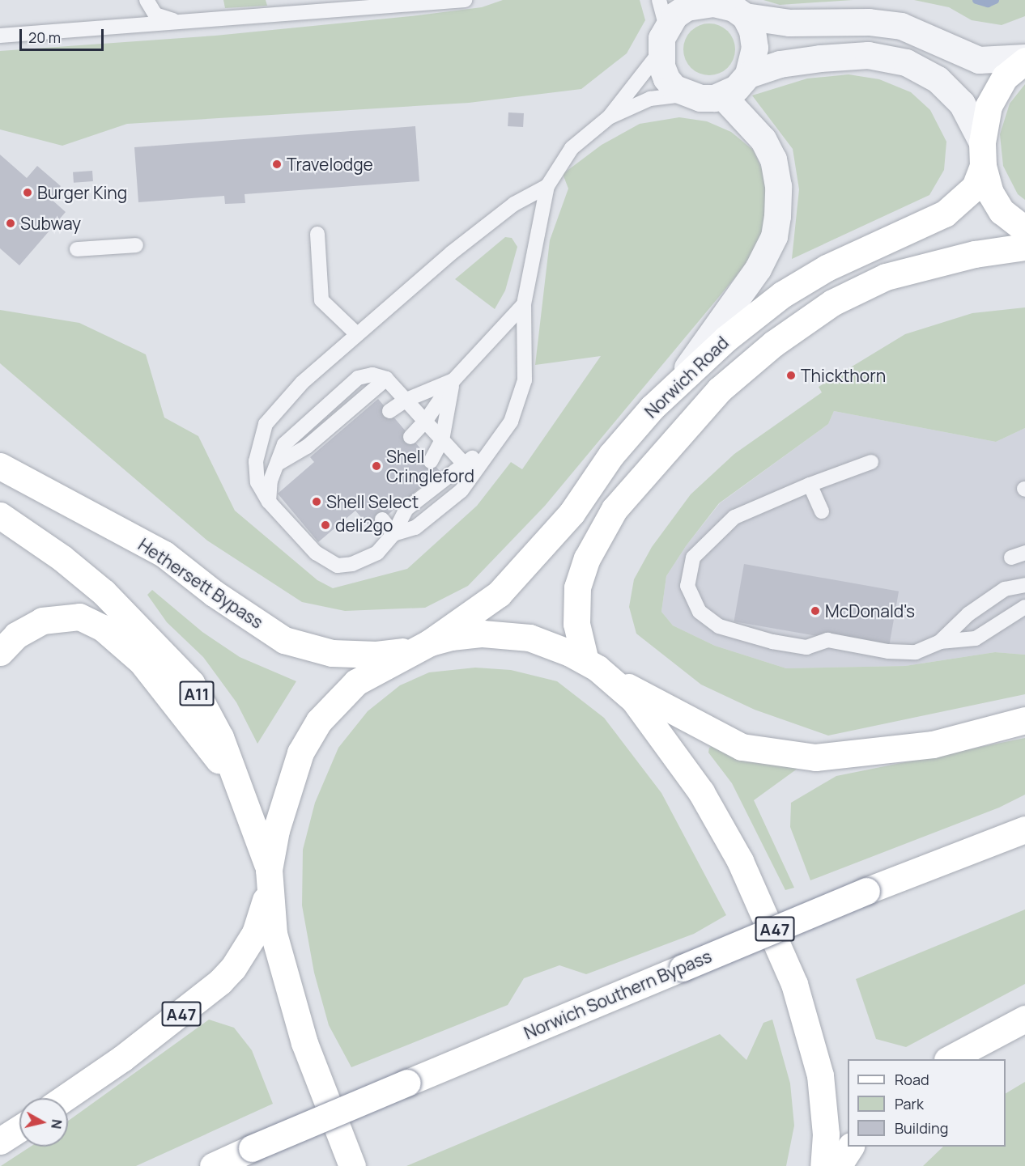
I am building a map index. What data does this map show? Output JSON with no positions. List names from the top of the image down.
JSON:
{
  "streets": {
    "main road": [
      "Norwich Road",
      "Hethersett Bypass",
      "A11",
      "A47",
      "Norwich Southern Bypass"
    ]
  },
  "crossings": [
    ["Norwich Road", "Hethersett Bypass"],
    ["Norwich Road", "A11"],
    ["Norwich Road", "A47"],
    ["A11", "A47"]
  ],
  "places": [
    "Travelodge",
    "Burger King",
    "Subway",
    "Thickthorn",
    "Shell Cringleford",
    "Shell Select",
    "deli2go",
    "McDonald's"
  ],
  "legend": ["Road", "Park", "Building"],
  "scale_bar": "20 m",
  "north": "right"
}
